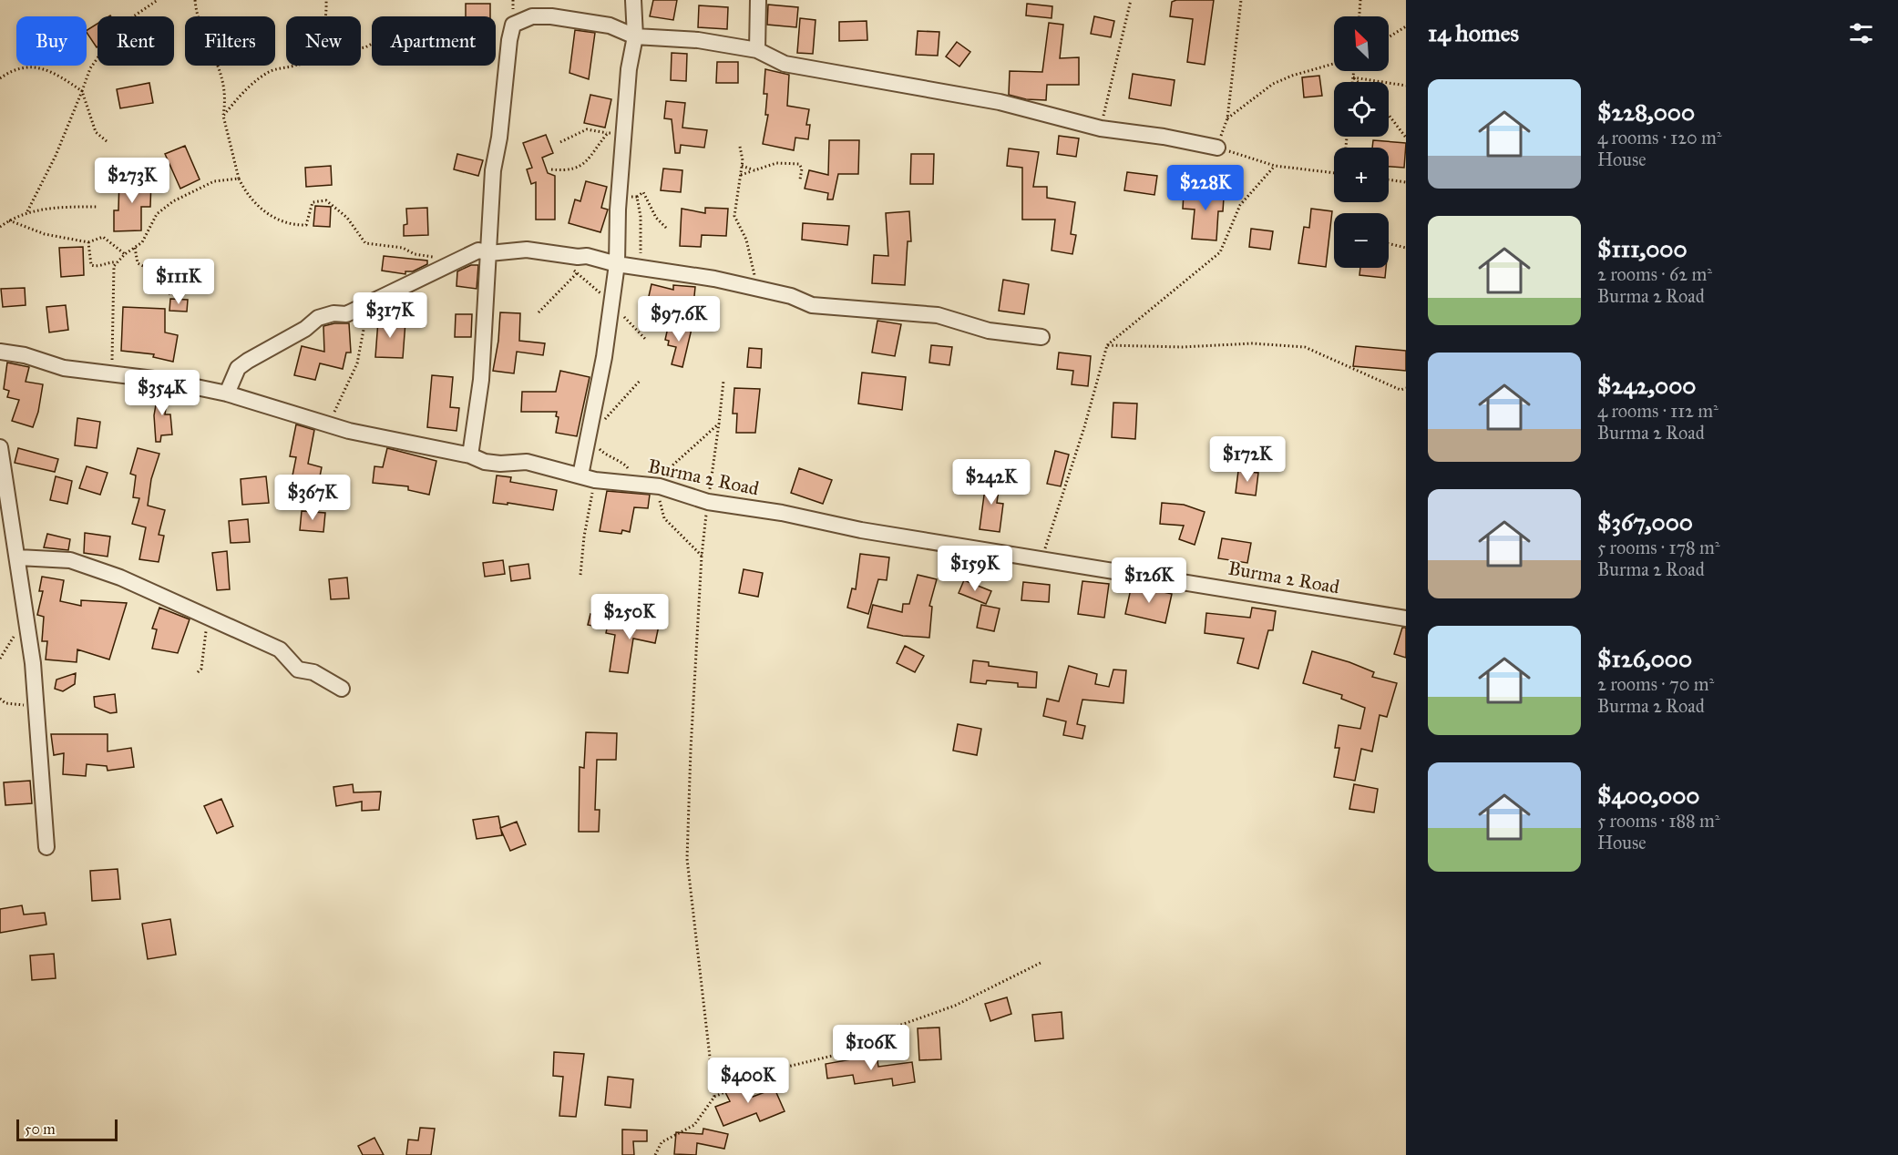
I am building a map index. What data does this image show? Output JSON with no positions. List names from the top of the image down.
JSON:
{
  "streets": {
    "street": ["Burma 2 Road"]
  },
  "scale_bar": "50 m",
  "north": "top left",
  "page": {
    "heading": "14 homes",
    "map_buttons": ["+", "−"],
    "chip": [
      "Buy",
      "Rent",
      "Filters",
      "New",
      "Apartment"
    ],
    "list": [
      {
        "name": "$228,000",
        "note": "4 rooms · 120 m² · House"
      },
      {
        "name": "$111,000",
        "note": "2 rooms · 62 m² · Burma 2 Road"
      },
      {
        "name": "$242,000",
        "note": "4 rooms · 112 m² · Burma 2 Road"
      },
      {
        "name": "$367,000",
        "note": "5 rooms · 178 m² · Burma 2 Road"
      },
      {
        "name": "$126,000",
        "note": "2 rooms · 70 m² · Burma 2 Road"
      },
      {
        "name": "$400,000",
        "note": "5 rooms · 188 m² · House"
      }
    ],
    "price": [
      "$273K",
      "$228K",
      "$111K",
      "$317K",
      "$97.6K",
      "$354K",
      "$172K",
      "$242K",
      "$367K",
      "$159K",
      "$126K",
      "$250K",
      "$106K",
      "$400K"
    ],
    "scale": "50 m"
  }
}
